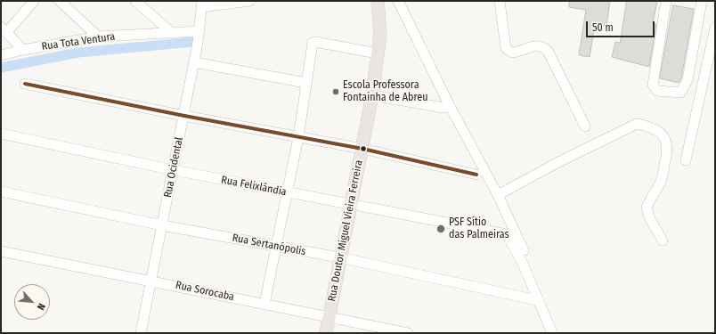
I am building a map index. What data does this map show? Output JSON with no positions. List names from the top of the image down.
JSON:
{
  "streets": {
    "main road": ["Rua Doutor Miguel Vieira Ferreira"],
    "street": [
      "Rua Tota Ventura",
      "Rua Ocidental",
      "Rua Felixlândia",
      "Rua Sertanópolis",
      "Rua Sorocaba"
    ]
  },
  "crossings": [
    ["Rua Tota Ventura", "Rua Ocidental"],
    ["Rua Ocidental", "Rua Felixlândia"],
    ["Rua Ocidental", "Rua Sertanópolis"],
    ["Rua Ocidental", "Rua Sorocaba"],
    ["Rua Felixlândia", "Rua Doutor Miguel Vieira Ferreira"],
    ["Rua Felixlândia", "Rua Sertanópolis"],
    ["Rua Doutor Miguel Vieira Ferreira", "Rua Sertanópolis"],
    ["Rua Doutor Miguel Vieira Ferreira", "Rua Sorocaba"]
  ],
  "places": ["Escola Professora Fontainha de Abreu", "PSF Sítio das Palmeiras"],
  "scale_bar": "50 m",
  "north": "bottom right"
}
